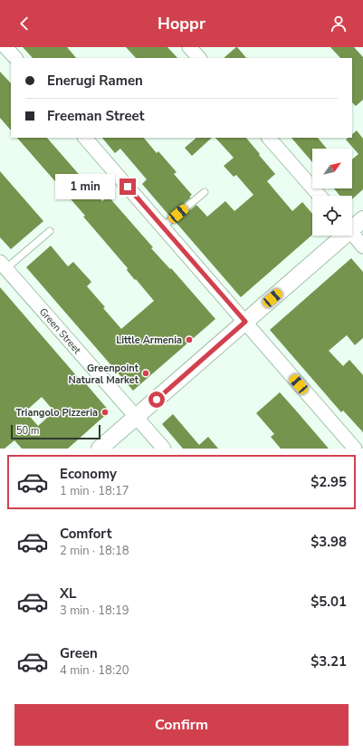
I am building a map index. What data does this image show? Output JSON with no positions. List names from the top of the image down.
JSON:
{
  "streets": {
    "street": ["Green Street"]
  },
  "places": ["Little Armenia", "Greenpoint Natural Market", "Triangolo Pizzeria"],
  "scale_bar": "50 m",
  "north": "top right",
  "page": {
    "header": "Hoppr",
    "banner": ["Enerugi Ramen", "Freeman Street"],
    "bubble": "1 min",
    "scale": "50 m",
    "list": [
      {
        "name": "Economy",
        "note": "1 min · 18:17",
        "value": "$2.95"
      },
      {
        "name": "Comfort",
        "note": "2 min · 18:18",
        "value": "$3.98"
      },
      {
        "name": "XL",
        "note": "3 min · 18:19",
        "value": "$5.01"
      },
      {
        "name": "Green",
        "note": "4 min · 18:20",
        "value": "$3.21"
      }
    ],
    "buttons": "Confirm"
  }
}
